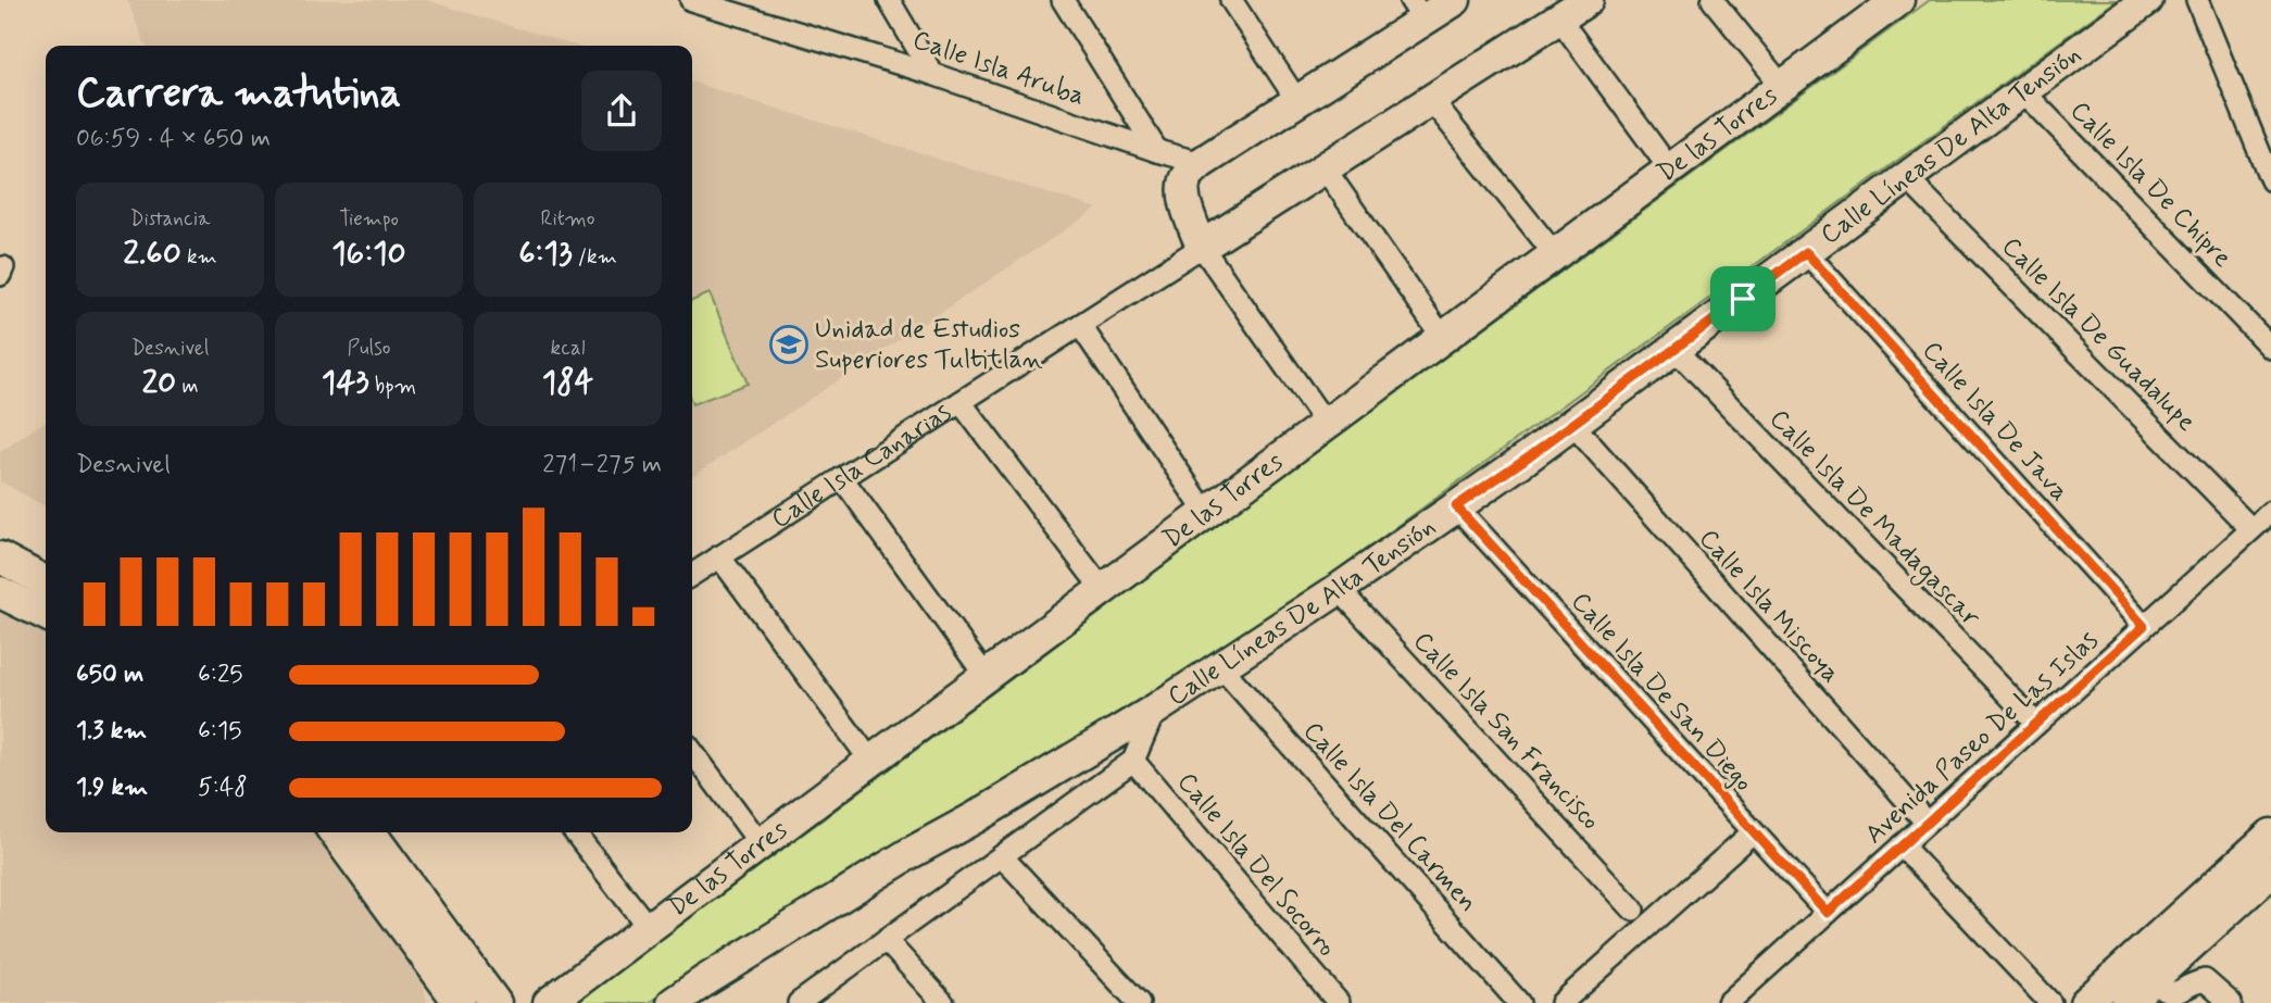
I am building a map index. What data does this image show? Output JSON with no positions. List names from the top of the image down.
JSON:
{
  "streets": {
    "main road": ["De las Torres", "Calle Líneas De Alta Tensión"],
    "street": [
      "Calle Isla Aruba",
      "Calle Isla De Chipre",
      "Calle Isla De Guadalupe",
      "Calle Isla De Java",
      "Calle Isla Canarias",
      "Calle Isla De Madagascar",
      "Calle Isla Miscoya",
      "Calle Isla De San Diego",
      "Calle Isla San Francisco",
      "Avenida Paseo De Las Islas",
      "Calle Isla Del Carmen",
      "Calle Isla Del Socorro"
    ]
  },
  "crossings": [
    ["Calle Líneas De Alta Tensión", "Calle Isla De Chipre"],
    ["Calle Líneas De Alta Tensión", "Calle Isla De Guadalupe"],
    ["Calle Líneas De Alta Tensión", "Calle Isla De Java"],
    ["Calle Líneas De Alta Tensión", "Calle Isla De Madagascar"],
    ["Calle Líneas De Alta Tensión", "Calle Isla Miscoya"],
    ["Calle Líneas De Alta Tensión", "Calle Isla De San Diego"],
    ["Calle Líneas De Alta Tensión", "Calle Isla San Francisco"],
    ["Calle Líneas De Alta Tensión", "Calle Isla Del Carmen"],
    ["Calle Líneas De Alta Tensión", "Calle Isla Del Socorro"],
    ["Calle Isla De Guadalupe", "Avenida Paseo De Las Islas"],
    ["Calle Isla De Java", "Avenida Paseo De Las Islas"],
    ["Calle Isla De Madagascar", "Avenida Paseo De Las Islas"],
    ["Calle Isla Miscoya", "Avenida Paseo De Las Islas"],
    ["Calle Isla De San Diego", "Avenida Paseo De Las Islas"]
  ],
  "places": {
    "school or university": ["Unidad de Estudios Superiores Tultitlan"]
  },
  "page": {
    "heading": ["Carrera matutina", "06:59 · 4 × 650 m"],
    "stats": [
      ["Distancia", "2.60 km"],
      ["Tiempo", "16:10"],
      ["Ritmo", "6:13 /km"],
      ["Desnivel", "20 m"],
      ["Pulso", "143 bpm"],
      ["kcal", "184"]
    ],
    "chart": ["Desnivel", "271–275 m"],
    "list": [
      {
        "name": "650 m",
        "note": "6:25"
      },
      {
        "name": "1.3 km",
        "note": "6:15"
      },
      {
        "name": "1.9 km",
        "note": "5:48"
      }
    ]
  }
}
